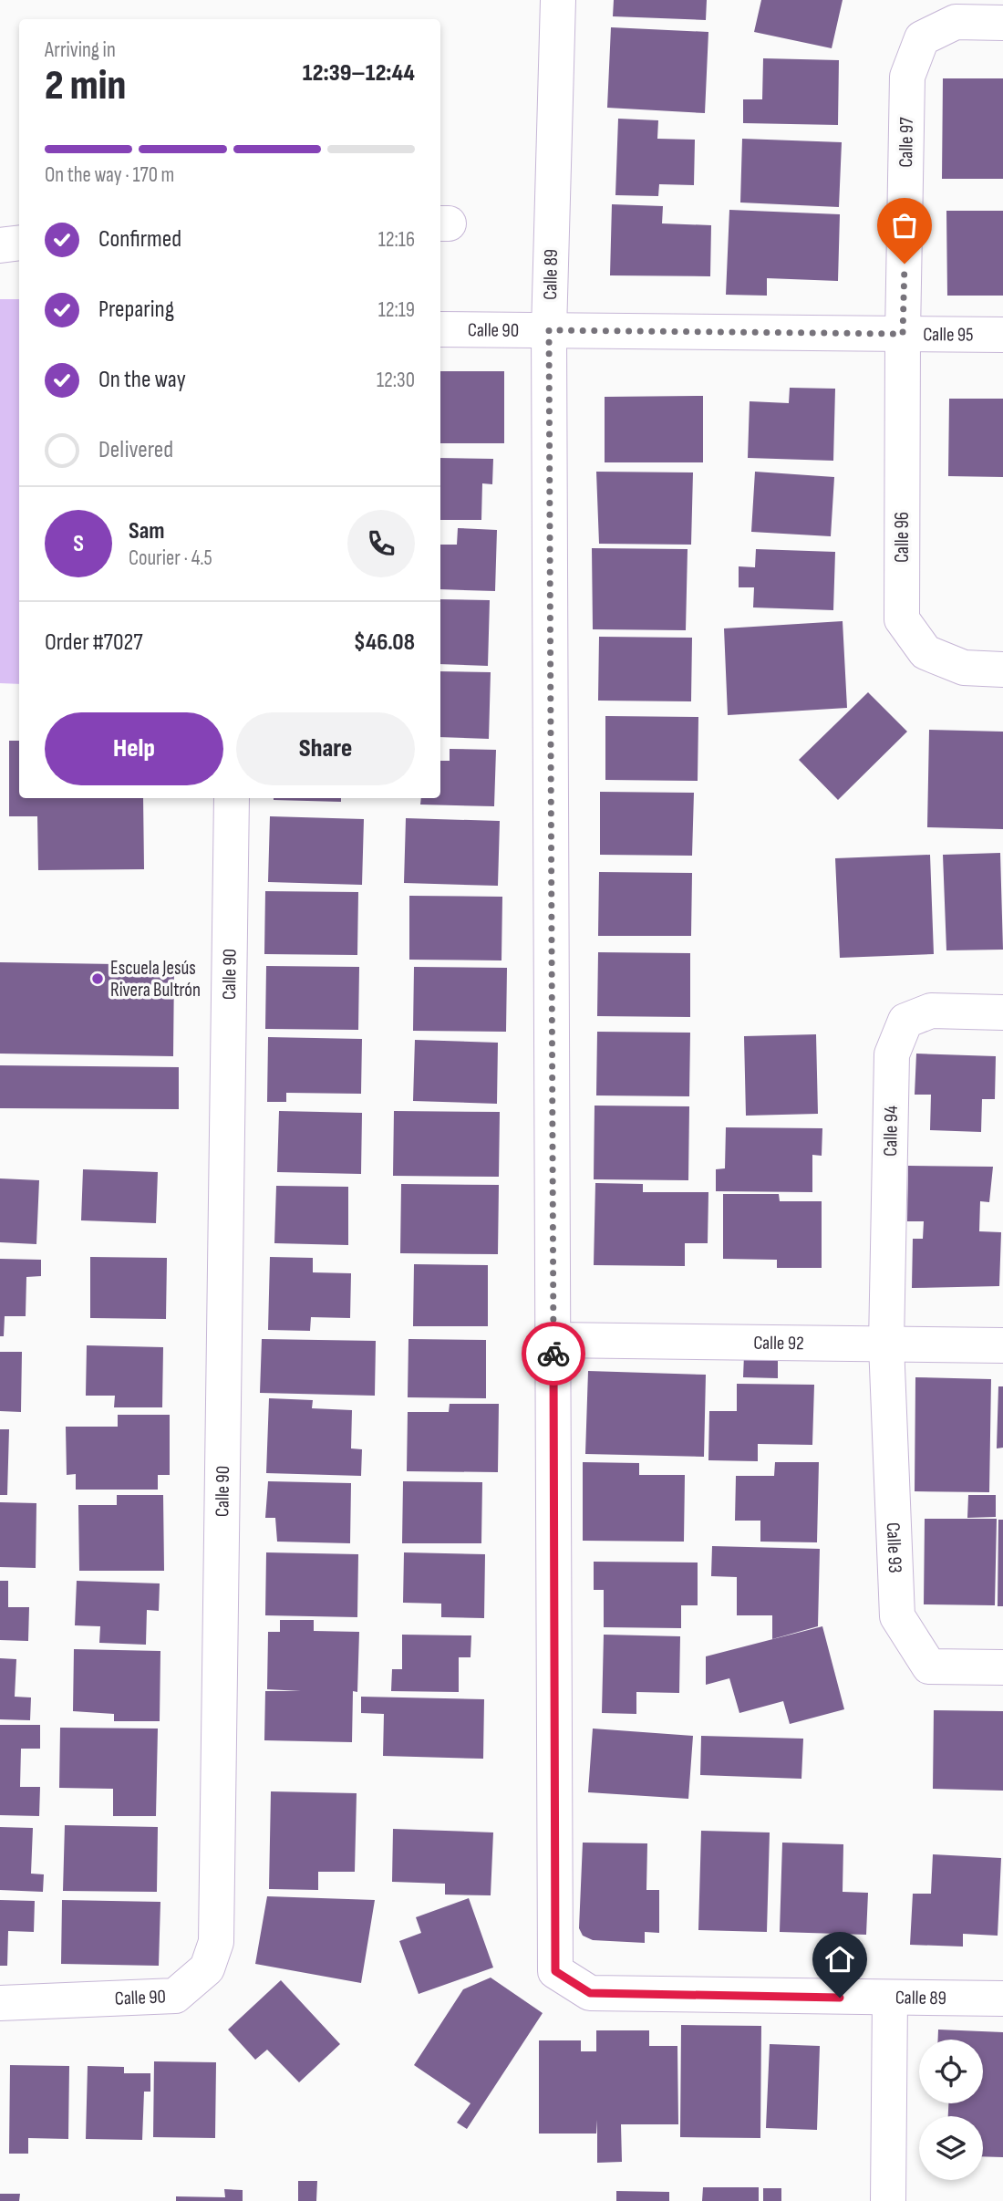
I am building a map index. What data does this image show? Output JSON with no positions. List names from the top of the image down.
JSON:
{
  "streets": {
    "street": [
      "Calle 97",
      "Calle 89",
      "Calle 90",
      "Calle 95",
      "Calle 96",
      "Calle 94",
      "Calle 92",
      "Calle 93"
    ]
  },
  "crossings": [
    ["Calle 97", "Calle 95"],
    ["Calle 97", "Calle 96"],
    ["Calle 89", "Calle 90"],
    ["Calle 89", "Calle 95"],
    ["Calle 89", "Calle 92"],
    ["Calle 90", "Calle 95"],
    ["Calle 95", "Calle 96"],
    ["Calle 94", "Calle 92"],
    ["Calle 94", "Calle 93"],
    ["Calle 92", "Calle 93"]
  ],
  "places": ["Escuela Jesús Rivera Bultrón"],
  "page": {
    "heading": ["2 min", "Arriving in", "12:39–12:44"],
    "panel": [
      "Sam",
      "Courier · 4.5",
      "Order #7027",
      "$46.08"
    ],
    "bar": "On the way · 170 m",
    "list": [
      ["Confirmed", "12:16"],
      ["Preparing", "12:19"],
      ["On the way", "12:30"],
      "Delivered"
    ],
    "round": "S",
    "buttons": ["Help", "Share"]
  }
}
